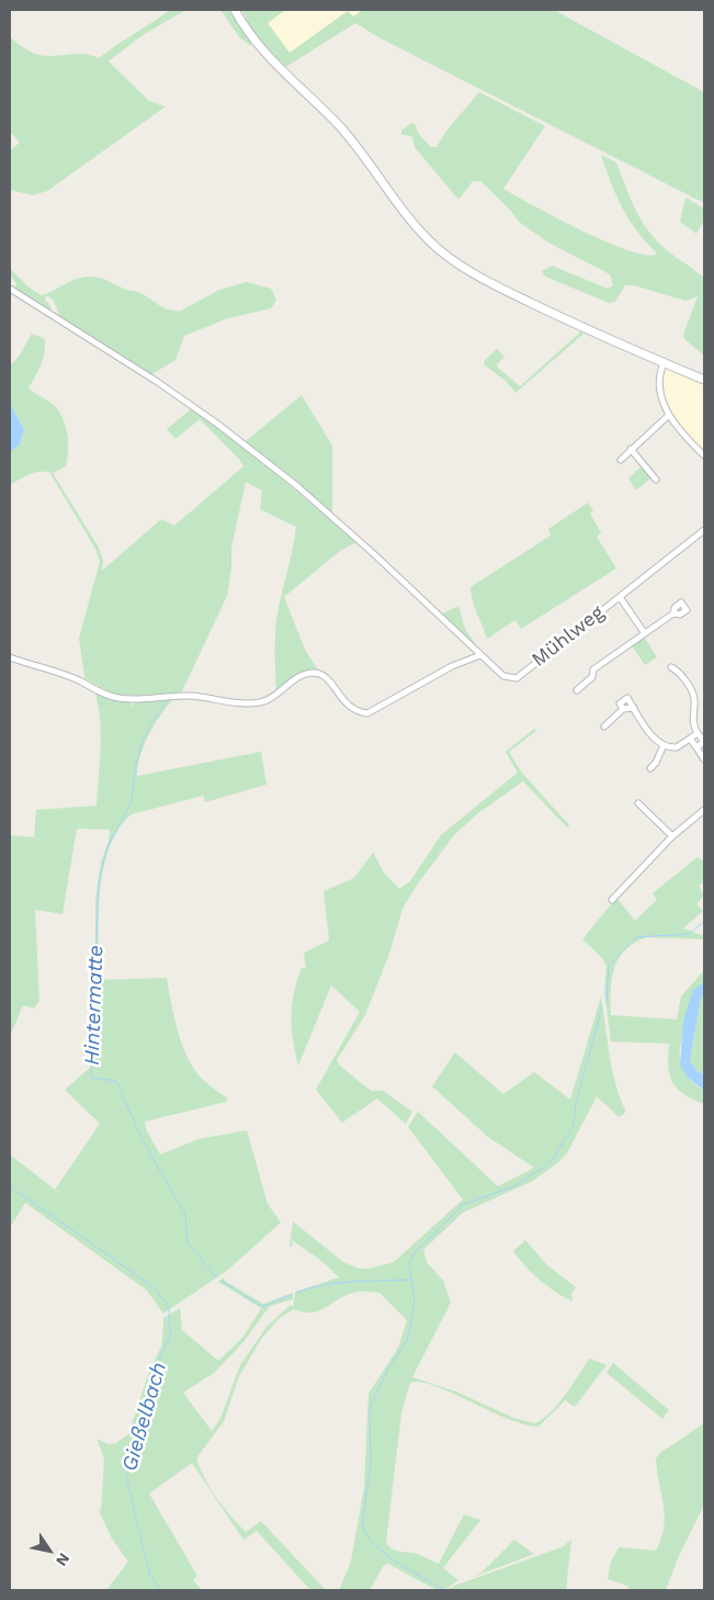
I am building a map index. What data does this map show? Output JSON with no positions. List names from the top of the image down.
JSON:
{
  "streets": {
    "street": ["Mühlweg"]
  },
  "water": ["Hintermatte", "Gießelbach"],
  "north": "bottom right"
}
